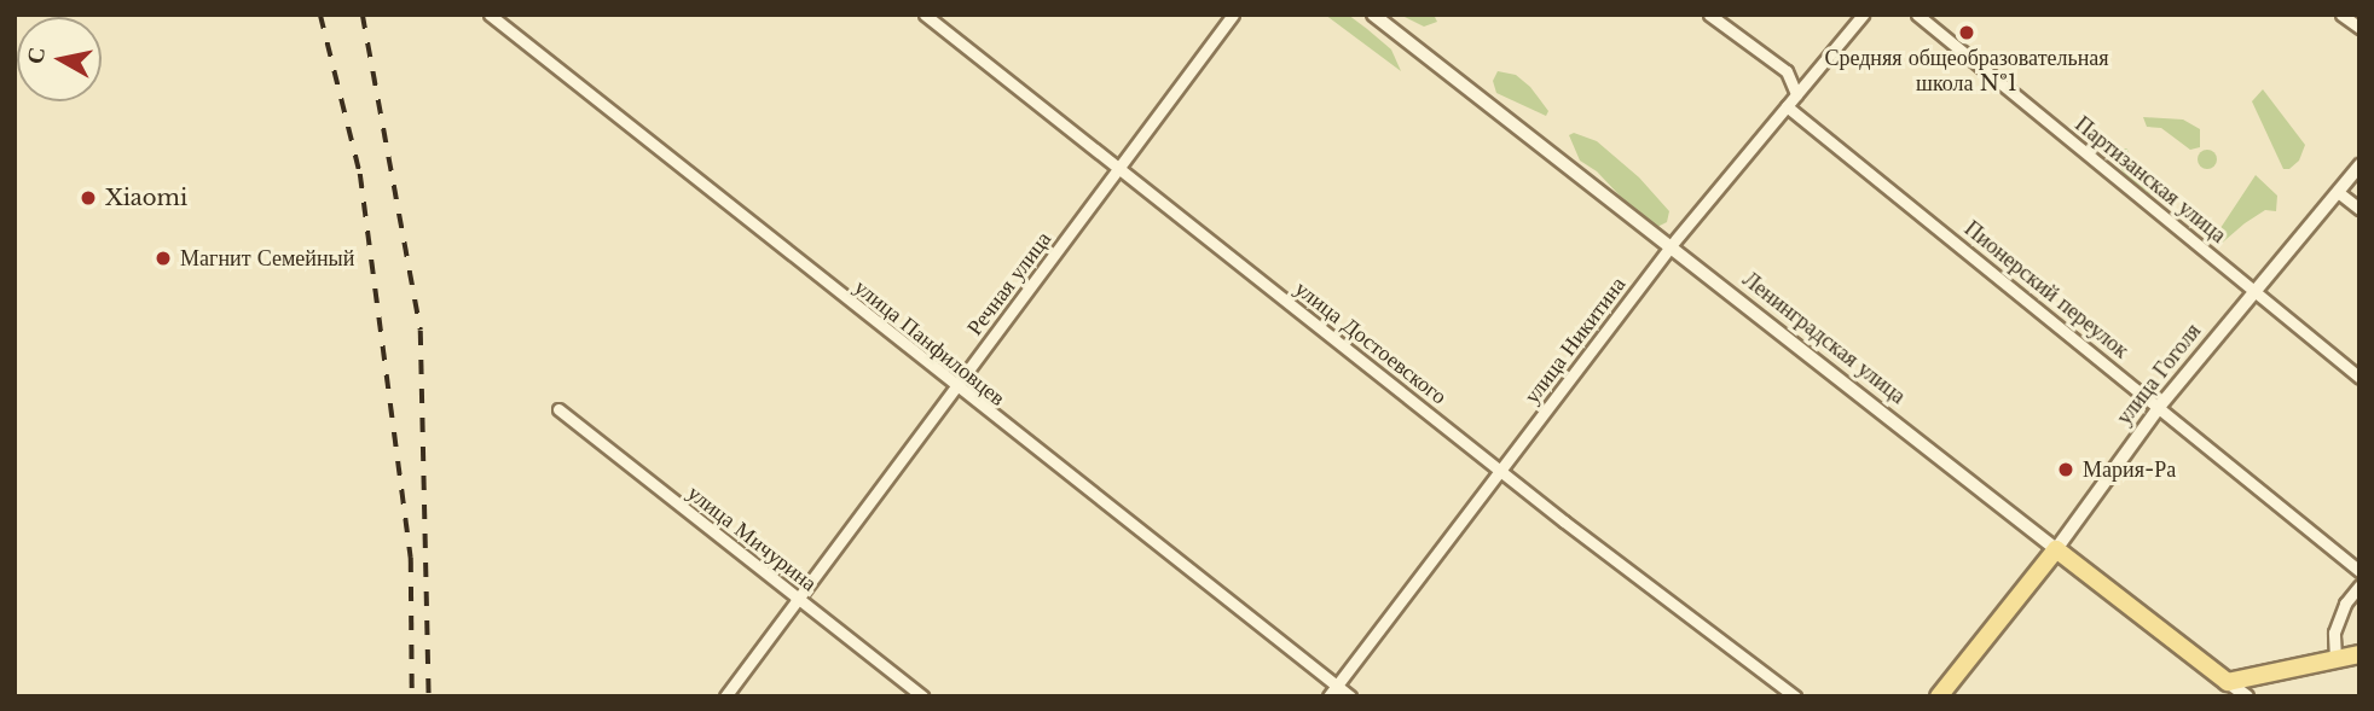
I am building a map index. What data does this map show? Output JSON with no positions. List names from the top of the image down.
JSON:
{
  "streets": {
    "main road": ["Ленинградская улица", "улица Гоголя"],
    "street": [
      "Партизанская улица",
      "Речная улица",
      "Пионерский переулок",
      "улица Никитина",
      "улица Панфиловцев",
      "улица Достоевского",
      "улица Мичурина"
    ]
  },
  "crossings": [
    ["Партизанская улица", "улица Гоголя"],
    ["Речная улица", "улица Панфиловцев"],
    ["Речная улица", "улица Достоевского"],
    ["Речная улица", "улица Мичурина"],
    ["Пионерский переулок", "улица Никитина"],
    ["Пионерский переулок", "улица Гоголя"],
    ["Ленинградская улица", "улица Никитина"],
    ["Ленинградская улица", "улица Гоголя"],
    ["улица Никитина", "улица Панфиловцев"],
    ["улица Никитина", "улица Достоевского"]
  ],
  "places": [
    "Средняя общеобразовательная школа №1",
    "Xiaomi",
    "Магнит Семейный",
    "Мария-Ра"
  ],
  "north": "left"
}
